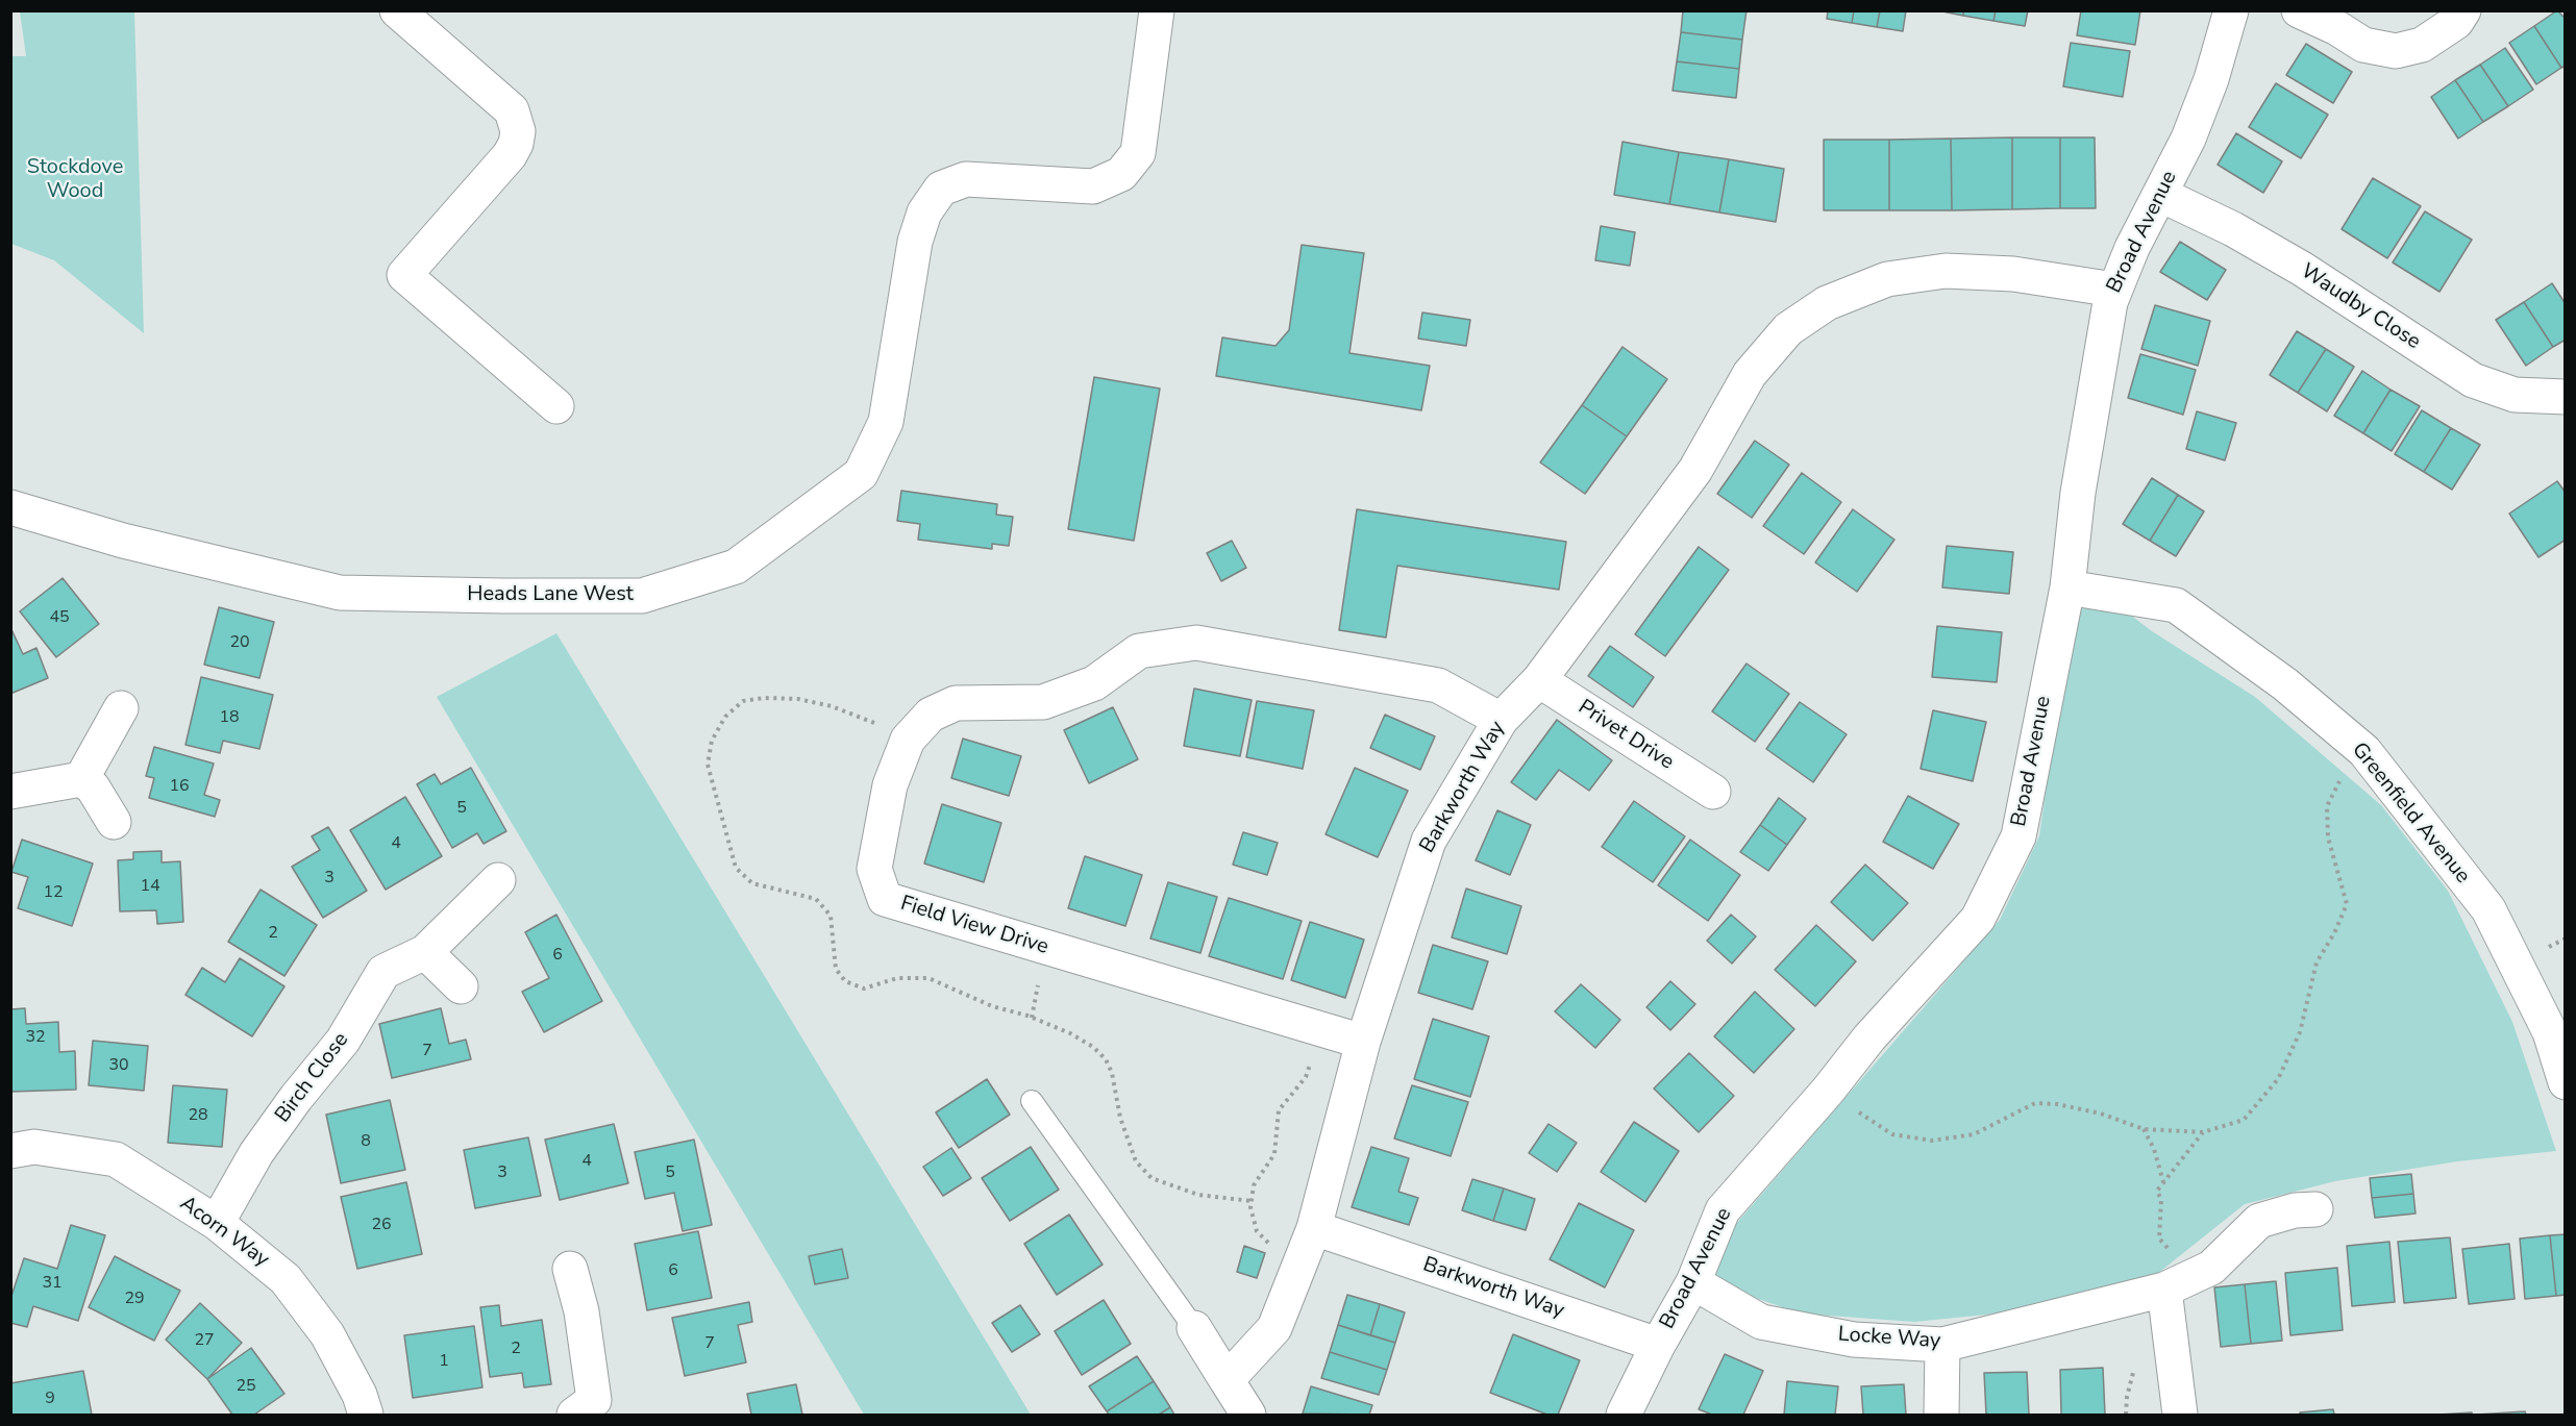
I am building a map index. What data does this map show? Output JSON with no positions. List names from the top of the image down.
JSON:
{
  "streets": {
    "street": [
      "Broad Avenue",
      "Waudby Close",
      "Heads Lane West",
      "Privet Drive",
      "Barkworth Way",
      "Greenfield Avenue",
      "Field View Drive",
      "Birch Close",
      "Acorn Way",
      "Locke Way"
    ]
  },
  "crossings": [
    ["Broad Avenue", "Waudby Close"],
    ["Broad Avenue", "Barkworth Way"],
    ["Broad Avenue", "Greenfield Avenue"],
    ["Broad Avenue", "Locke Way"],
    ["Privet Drive", "Barkworth Way"],
    ["Barkworth Way", "Field View Drive"],
    ["Birch Close", "Acorn Way"]
  ],
  "parks": ["Stockdove Wood"],
  "house_numbers": [
    "45",
    "20",
    "18",
    "16",
    "5",
    "4",
    "3",
    "14",
    "12",
    "2",
    "6",
    "32",
    "7",
    "30",
    "28",
    "8",
    "4",
    "3",
    "5",
    "26",
    "6",
    "31",
    "29",
    "27",
    "7",
    "2",
    "1",
    "25",
    "9"
  ]
}
